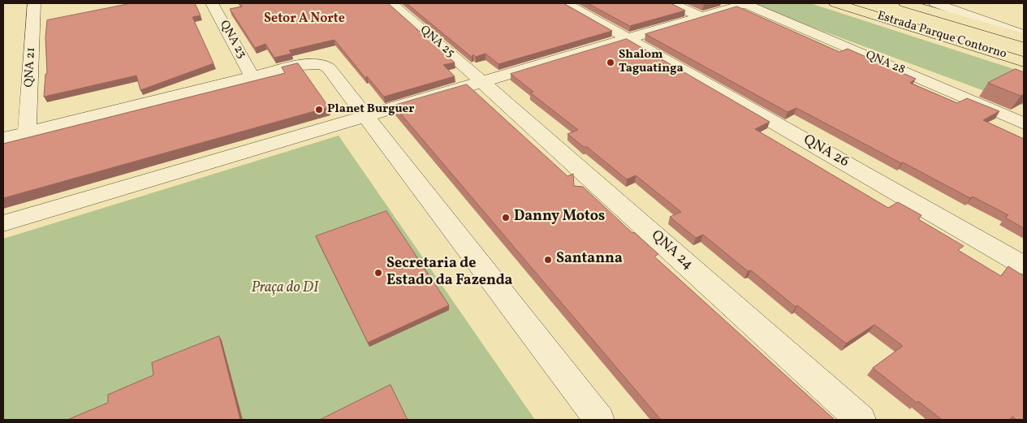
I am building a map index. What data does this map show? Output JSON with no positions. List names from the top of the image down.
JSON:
{
  "streets": {
    "highway": ["Estrada Parque Contorno"],
    "street": [
      "QNA 23",
      "QNA 25",
      "QNA 28",
      "QNA 21",
      "QNA 26",
      "QNA 24"
    ]
  },
  "crossings": [
    ["QNA 25", "QNA 24"]
  ],
  "districts": ["Setor A Norte"],
  "parks": ["Praça do DI"],
  "places": [
    "Shalom Taguatinga",
    "Planet Burguer",
    "Danny Motos",
    "Santanna",
    "Secretaria de Estado da Fazenda"
  ]
}
